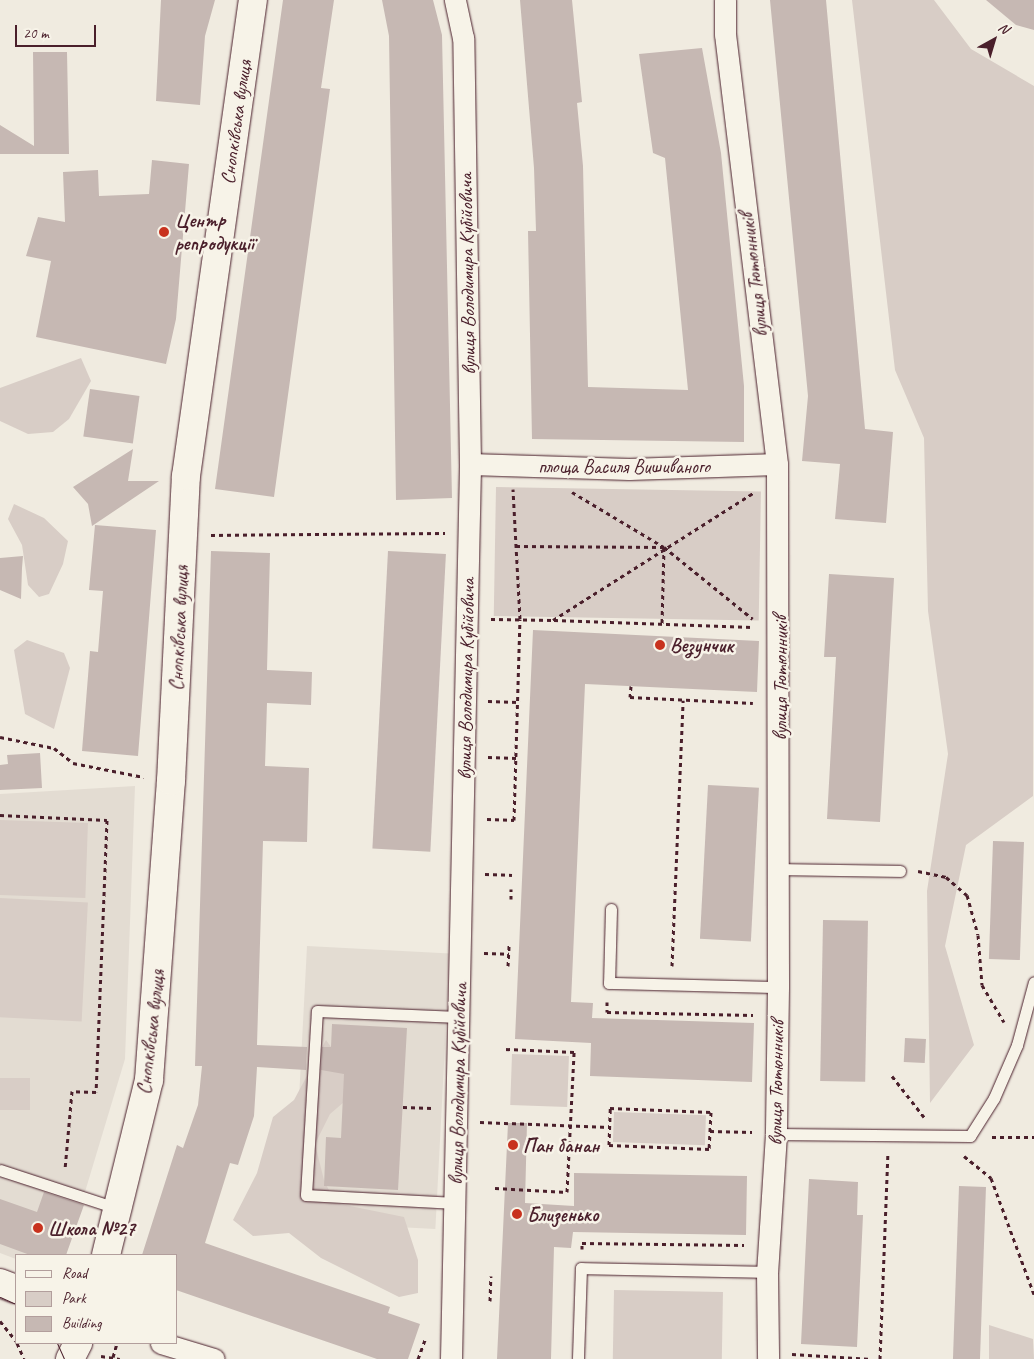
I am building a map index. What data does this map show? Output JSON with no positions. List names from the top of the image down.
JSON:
{
  "streets": {
    "main road": ["Снопківська вулиця"],
    "street": ["вулиця Володимира Кубійовича", "вулиця Тютюнників", "площа Василя Вишиваного"]
  },
  "crossings": [
    ["вулиця Володимира Кубійовича", "площа Василя Вишиваного"],
    ["вулиця Тютюнників", "площа Василя Вишиваного"]
  ],
  "places": [
    "Центр репродукції",
    "Везунчик",
    "Пан банан",
    "Близенько",
    "Школа №27"
  ],
  "legend": ["Road", "Park", "Building"],
  "scale_bar": "20 m",
  "north": "top right"
}
